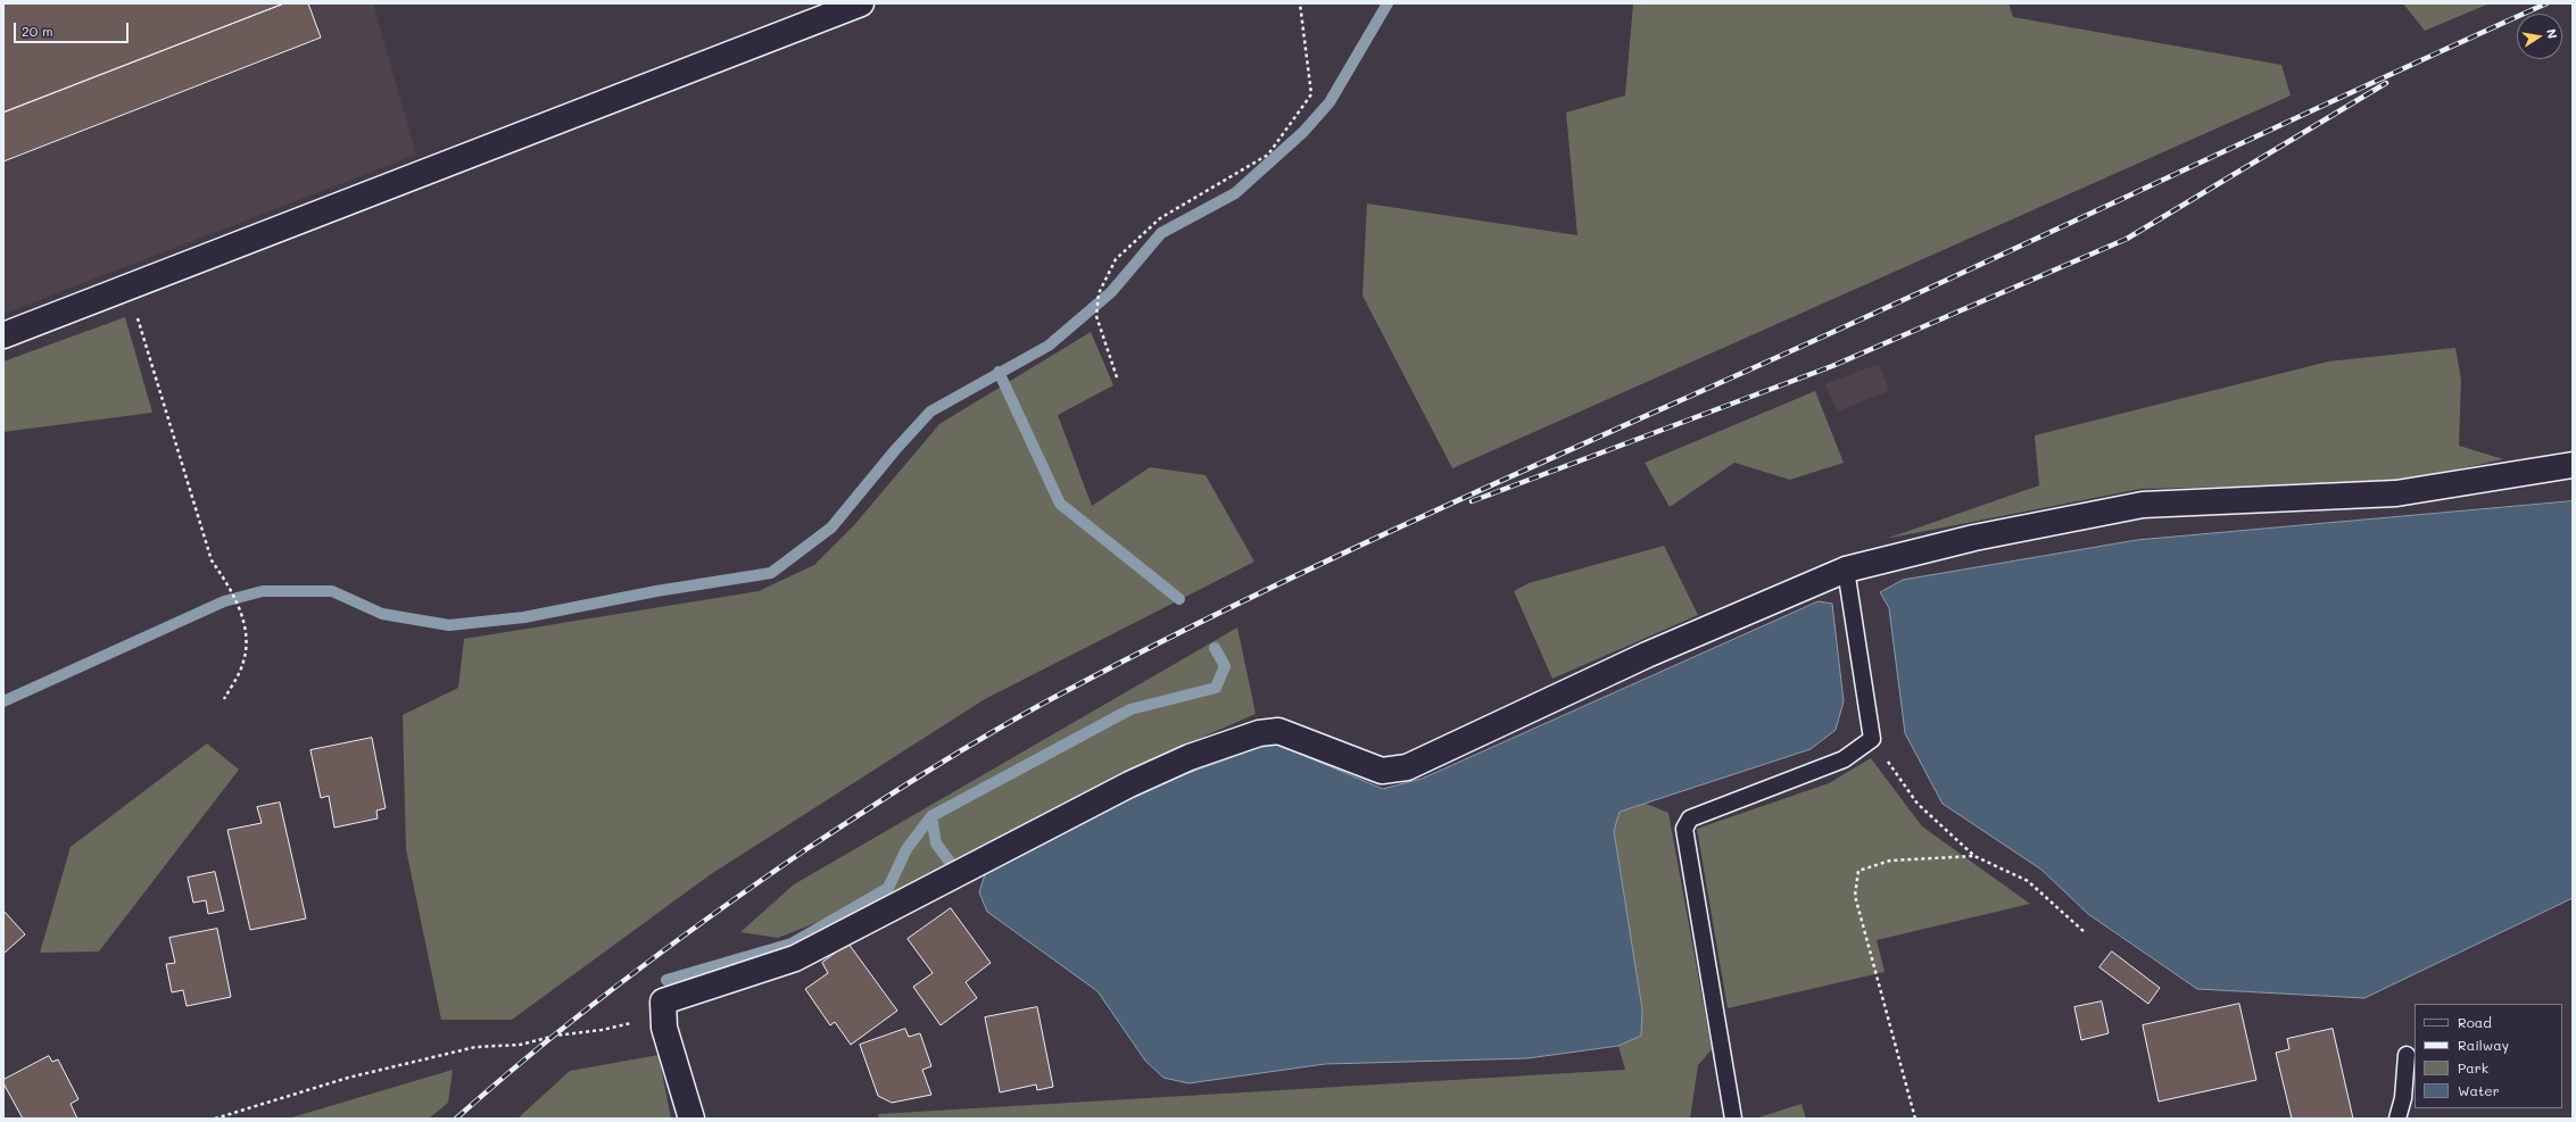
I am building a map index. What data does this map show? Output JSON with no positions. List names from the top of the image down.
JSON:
{
  "legend": [
    "Road",
    "Railway",
    "Park",
    "Water"
  ],
  "scale_bar": "20 m",
  "north": "right"
}
